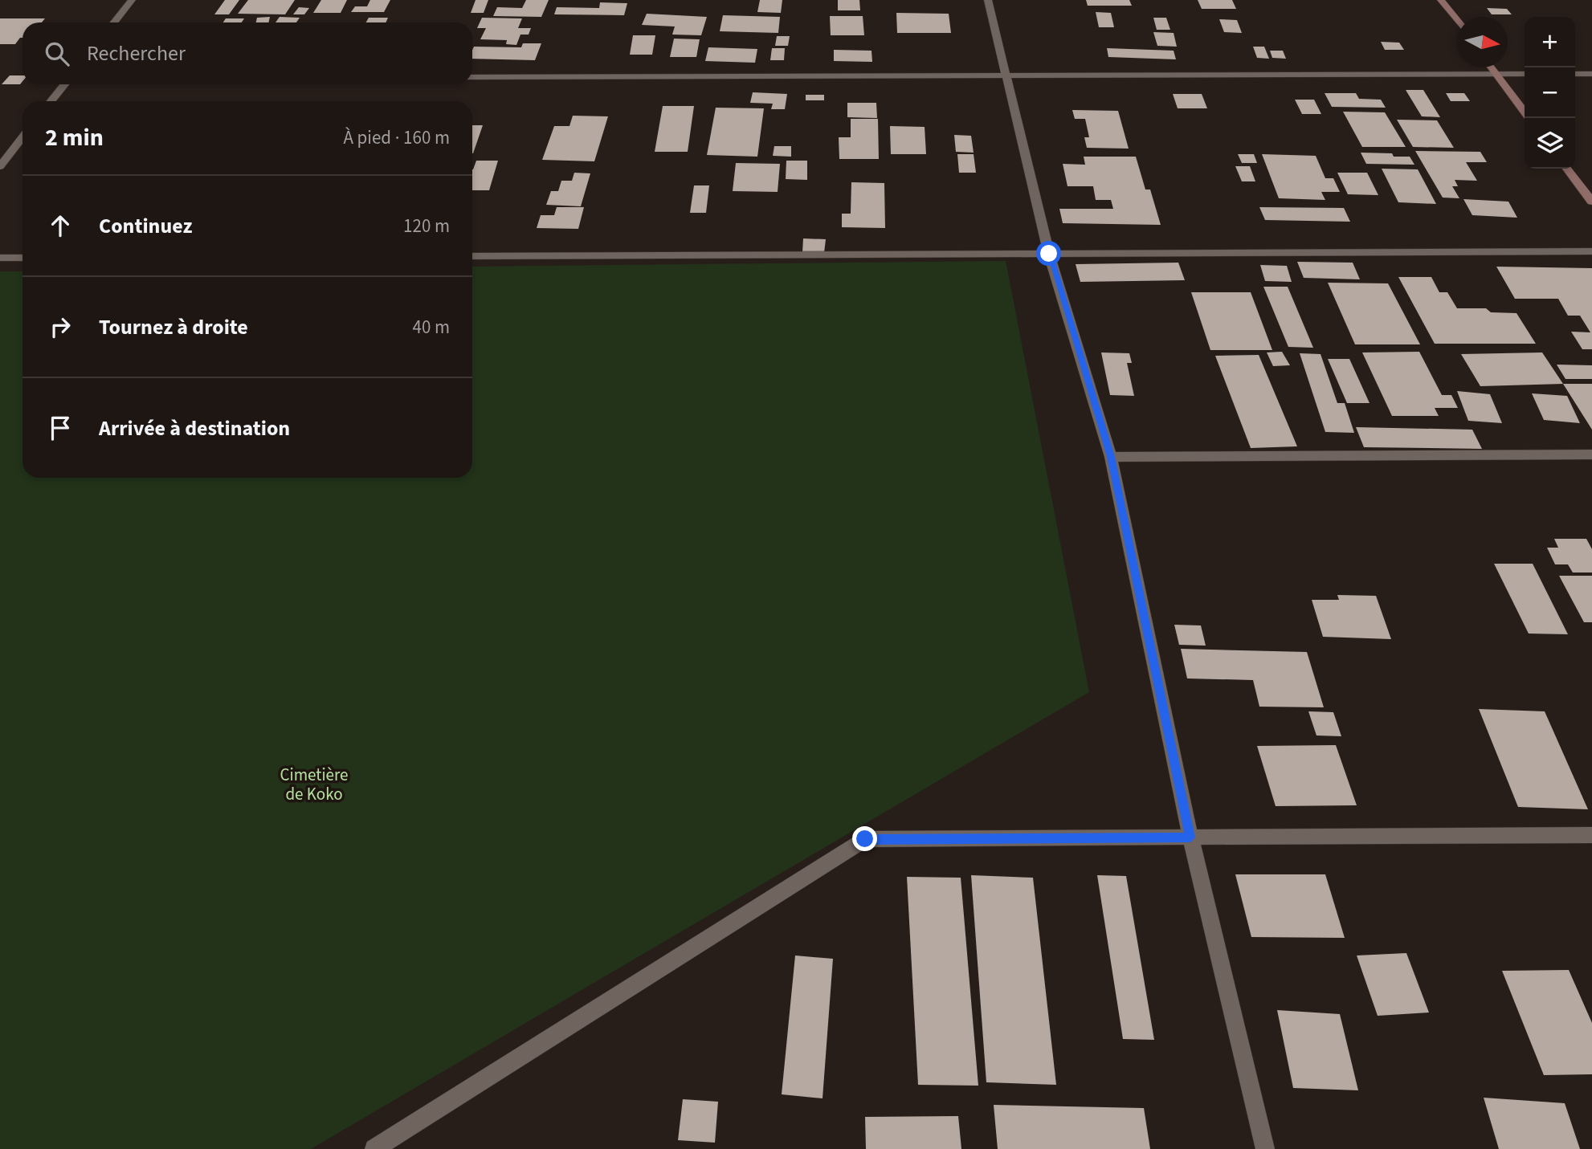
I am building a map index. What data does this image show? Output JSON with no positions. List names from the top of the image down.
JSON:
{
  "parks": ["Cimetière de Koko"],
  "north": "right",
  "page": {
    "map_buttons": ["+", "−"],
    "search": "Rechercher",
    "heading": ["2 min", "À pied · 160 m"],
    "list": [
      ["Continuez", "120 m"],
      ["Tournez à droite", "40 m"],
      "Arrivée à destination"
    ]
  }
}
